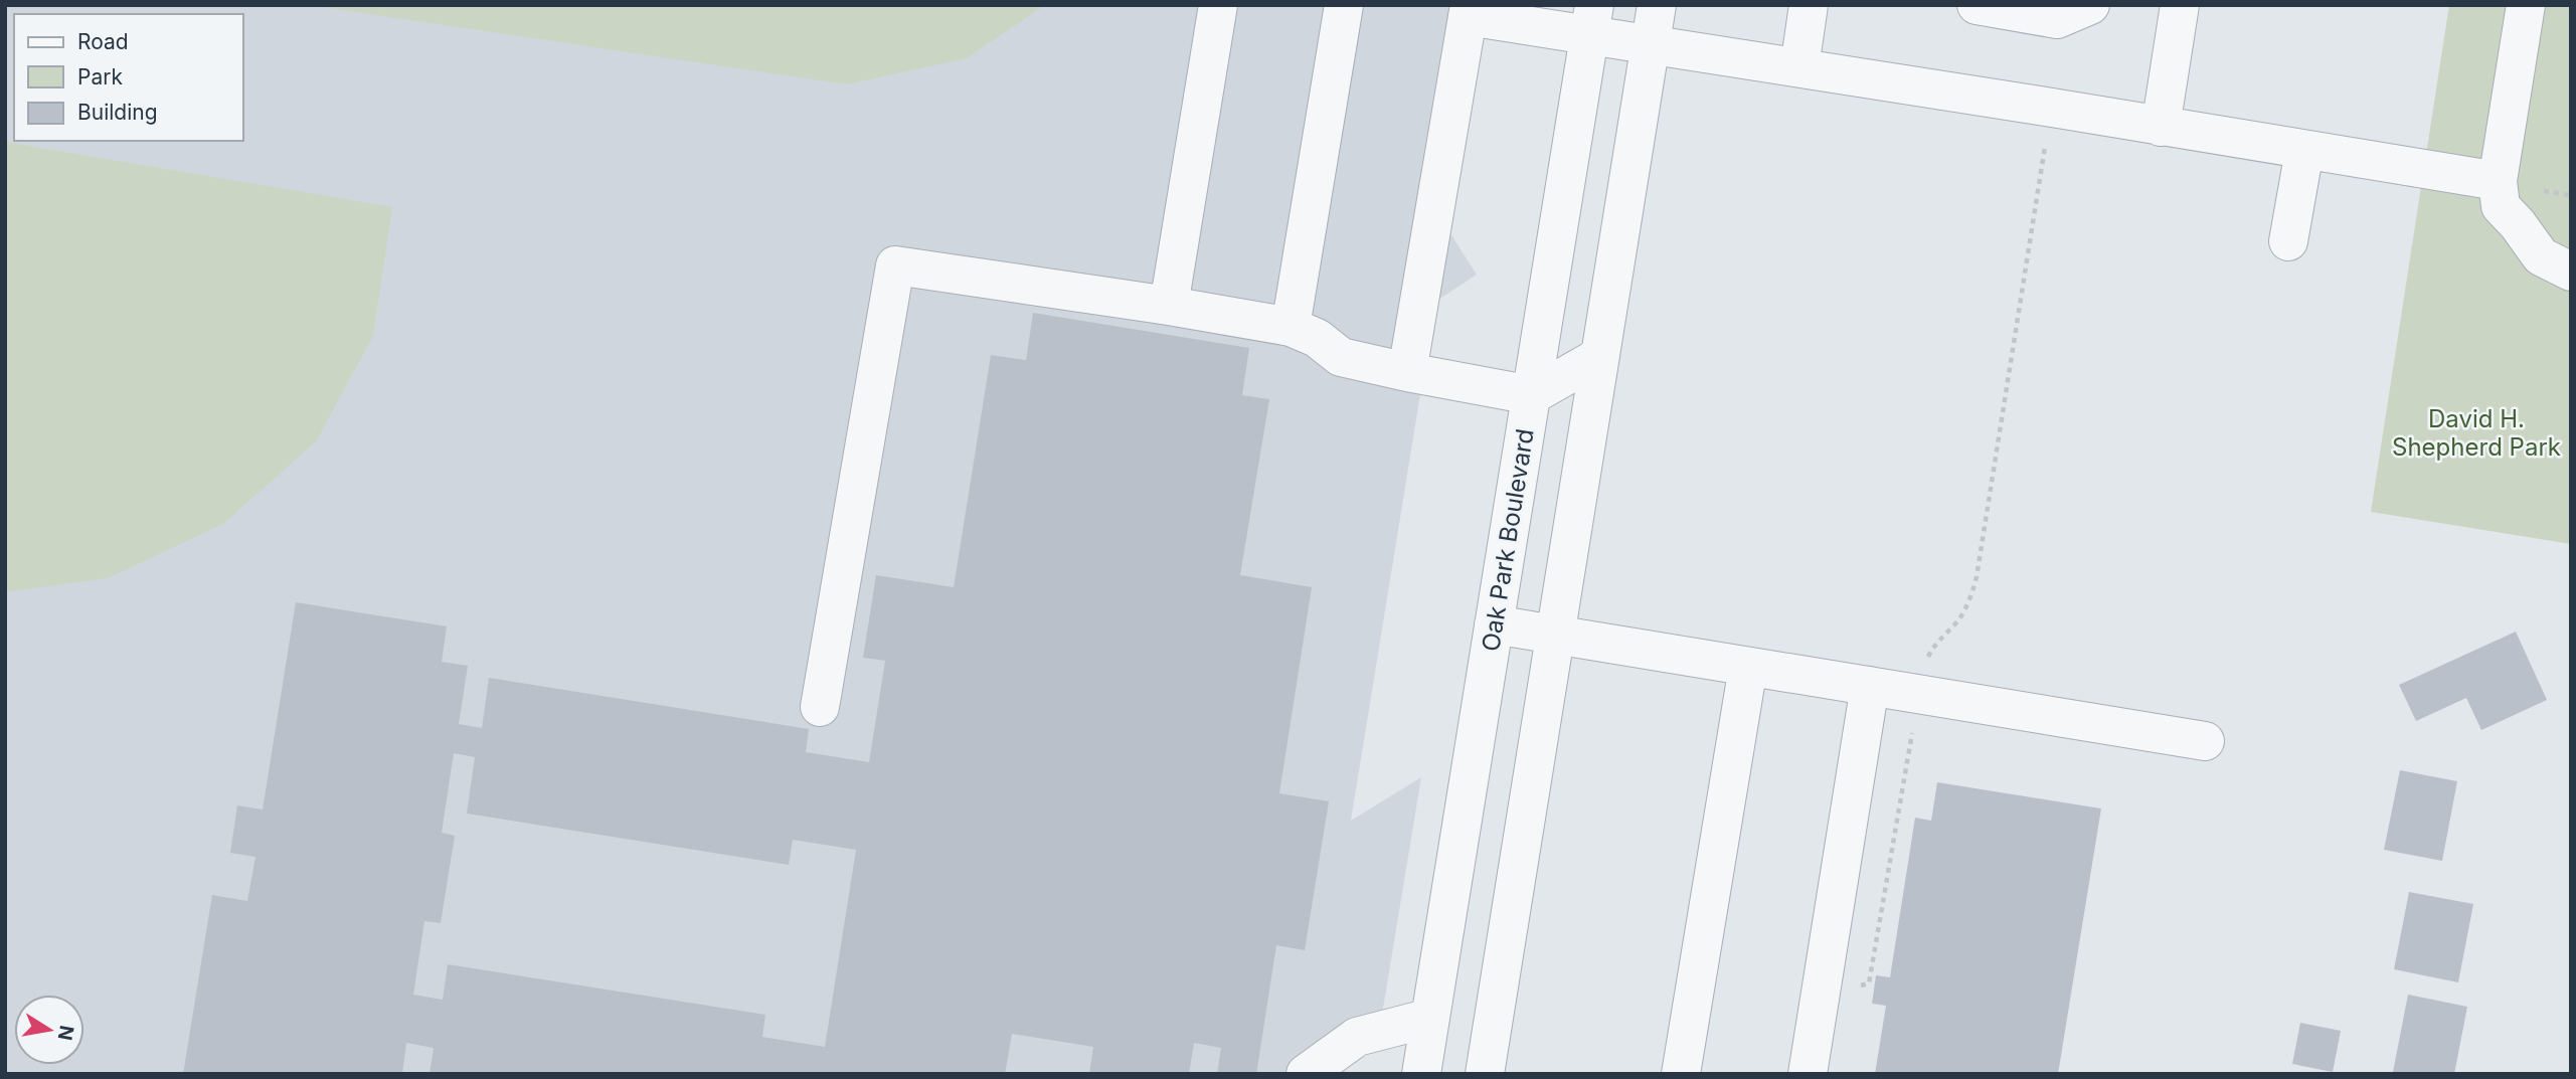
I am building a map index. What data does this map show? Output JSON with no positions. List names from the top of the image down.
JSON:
{
  "streets": {
    "street": ["Oak Park Boulevard"]
  },
  "parks": ["David H. Shepherd Park"],
  "legend": ["Road", "Park", "Building"],
  "north": "right"
}
